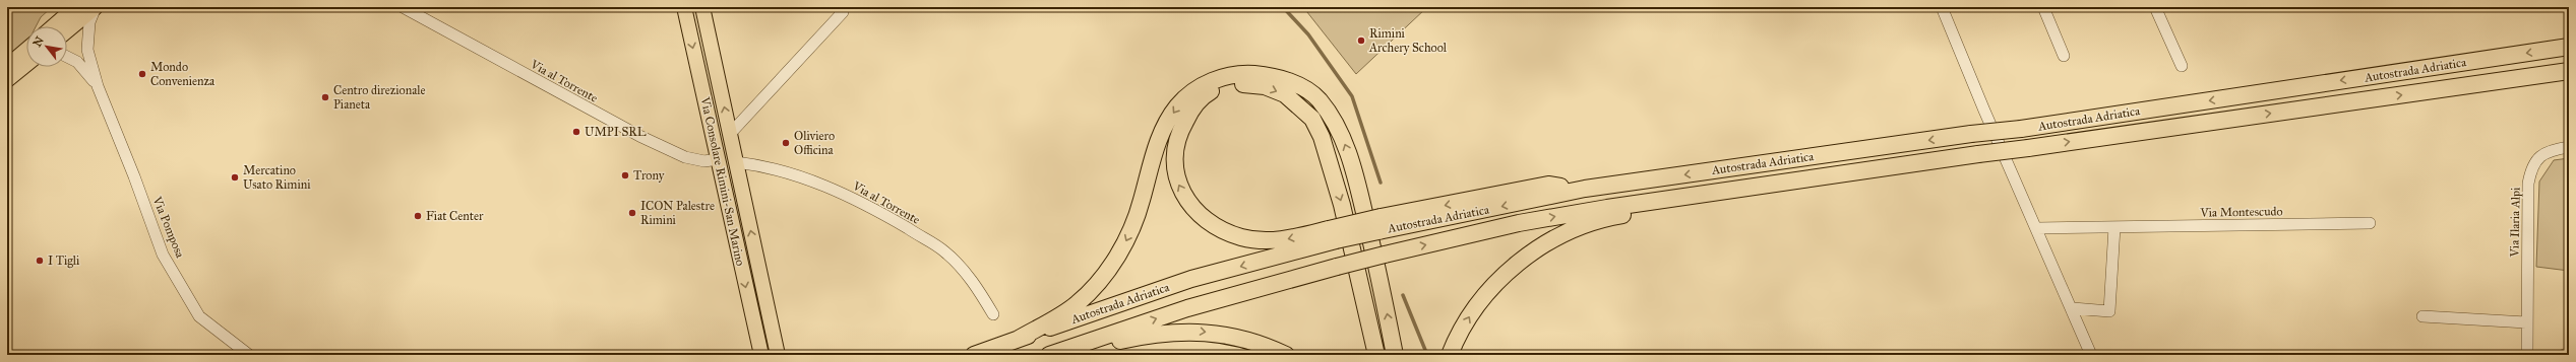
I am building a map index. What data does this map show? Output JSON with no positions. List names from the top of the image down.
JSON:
{
  "streets": {
    "highway": ["Autostrada Adriatica"],
    "main road": ["Via Consolare Rimini-San Marino"],
    "street": [
      "Via al Torrente",
      "Via Montescudo",
      "Via Ilaria Alpi",
      "Via Pomposa"
    ]
  },
  "crossings": [
    ["Via al Torrente", "Via Consolare Rimini-San Marino"]
  ],
  "places": [
    "Rimini Archery School",
    "Mondo Convenienza",
    "Centro direzionale Pianeta",
    "UMPI SRL",
    "Oliviero Officina",
    "Trony",
    "Mercatino Usato Rimini",
    "ICON Palestre Rimini",
    "Fiat Center",
    "I Tigli"
  ],
  "north": "top left"
}
